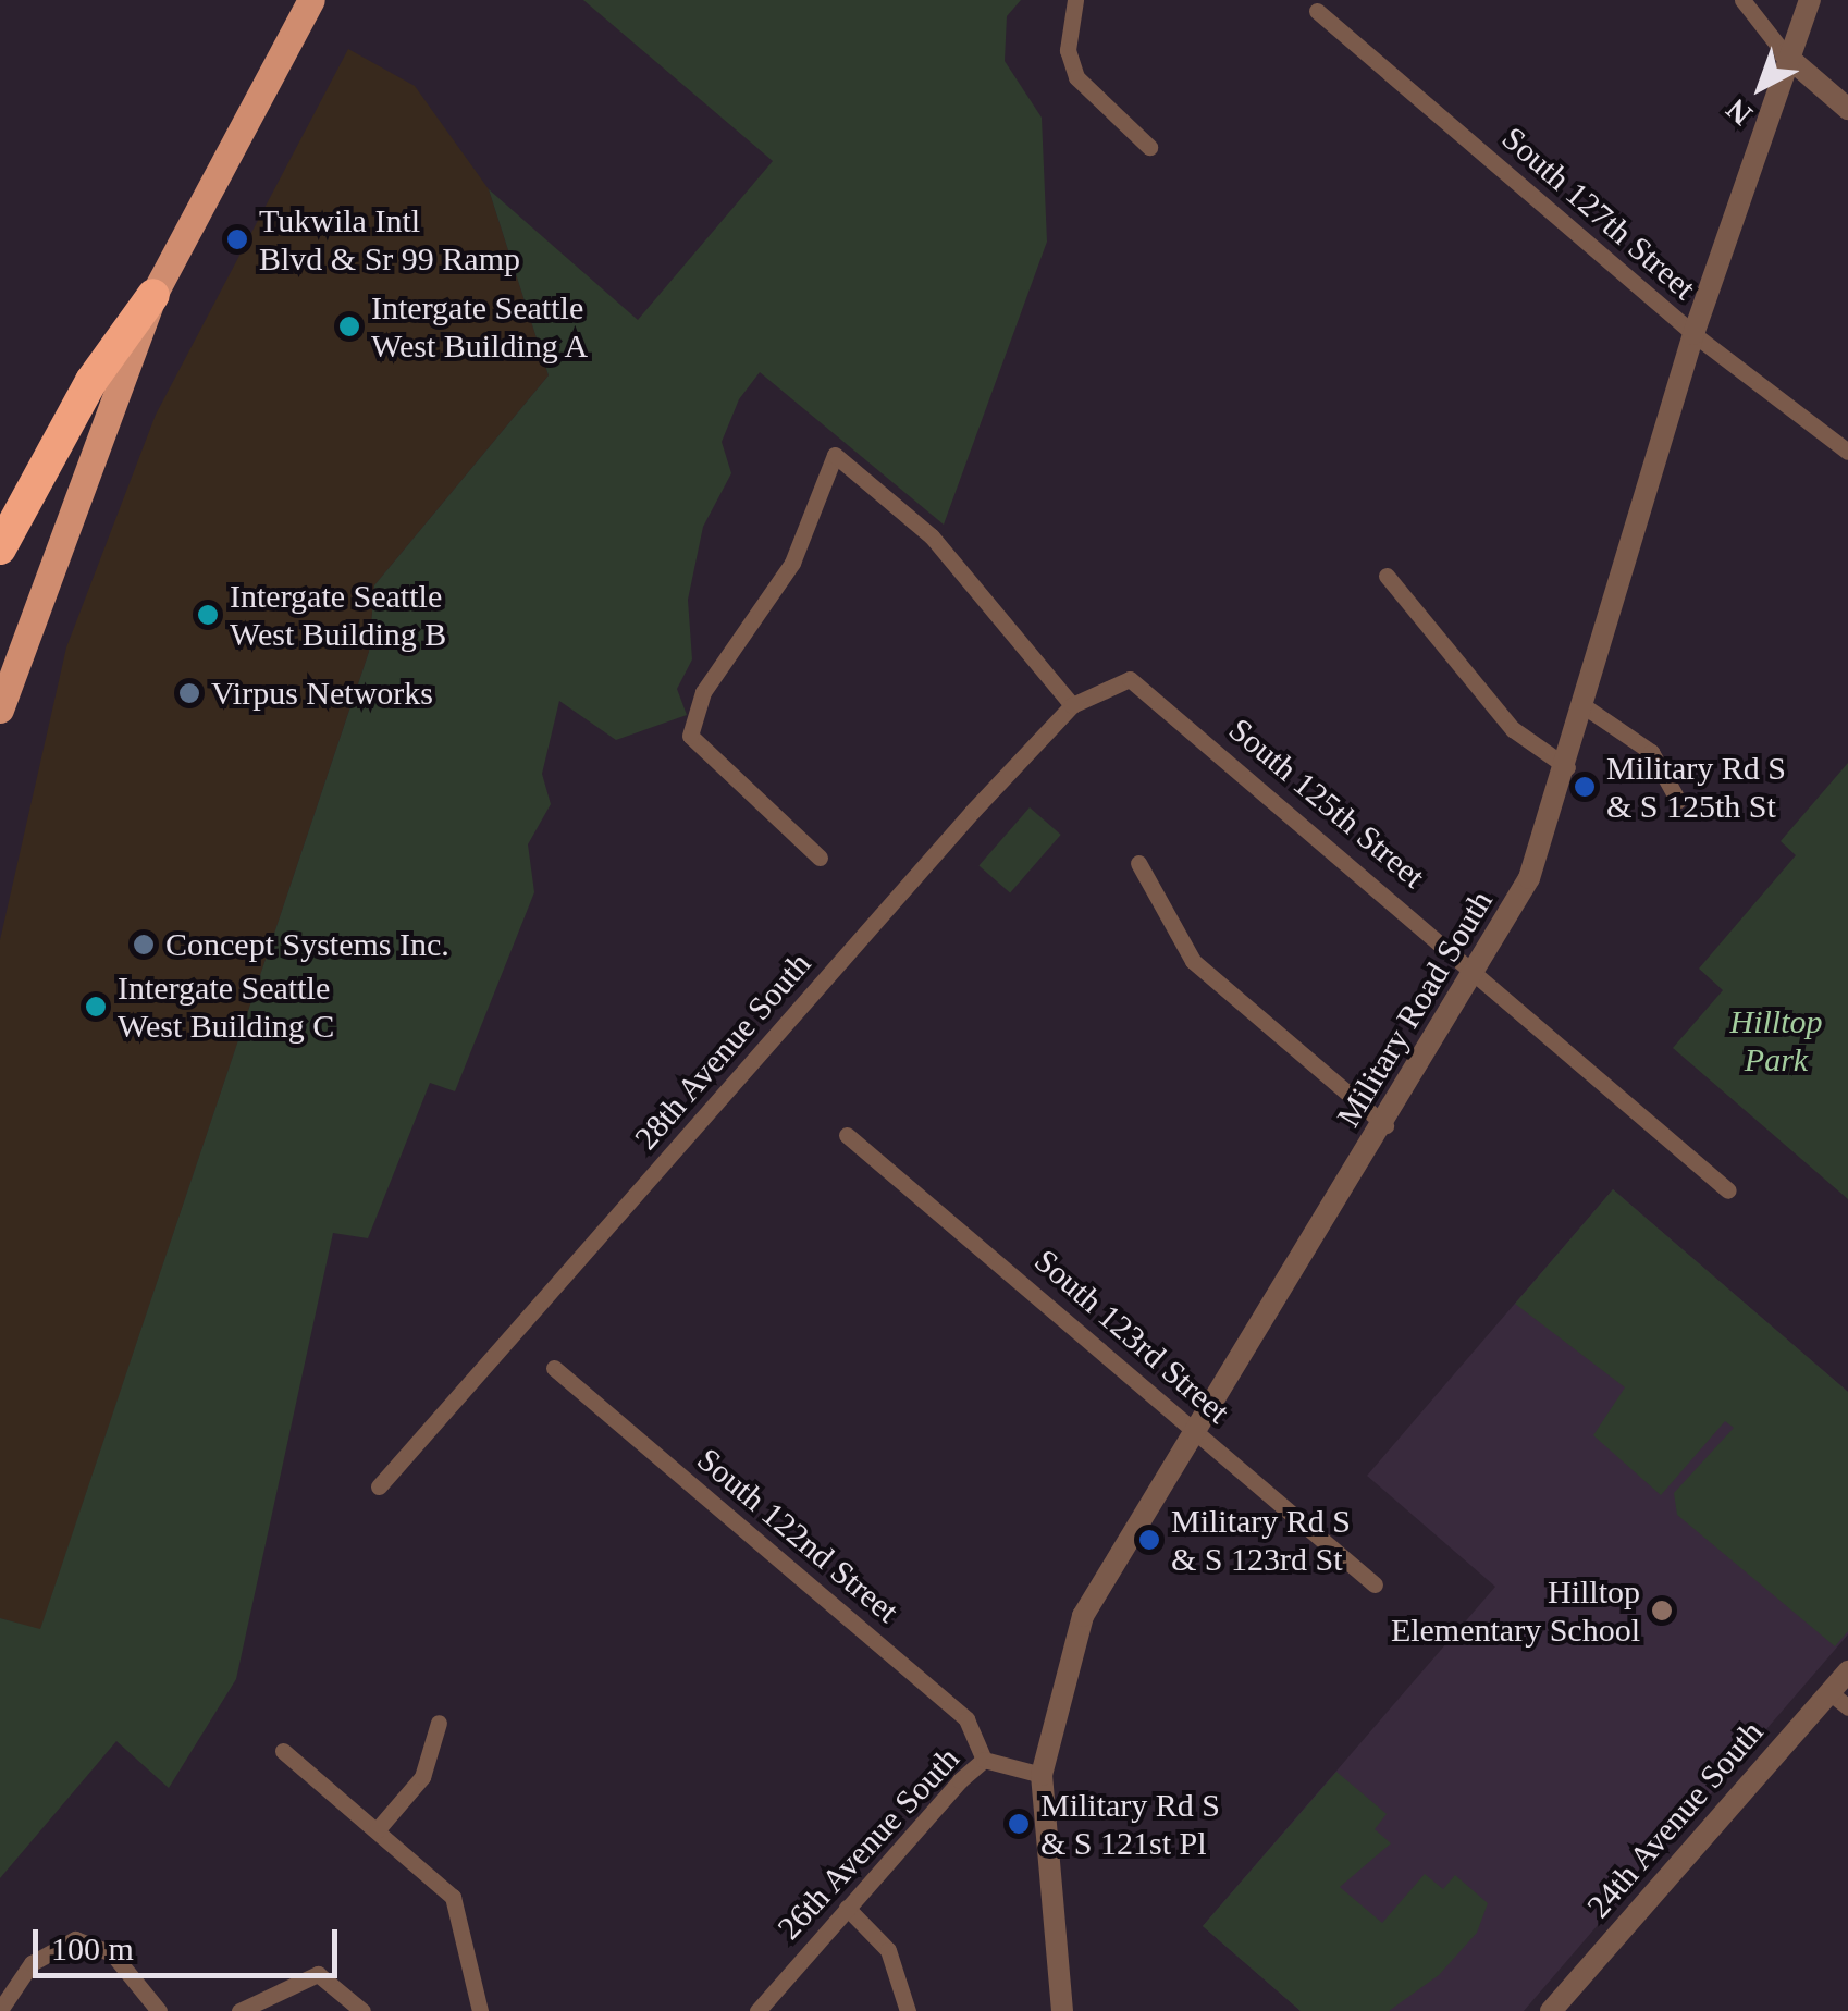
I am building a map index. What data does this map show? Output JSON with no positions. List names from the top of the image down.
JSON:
{
  "streets": {
    "street": [
      "South 127th Street",
      "South 125th Street",
      "Military Road South",
      "28th Avenue South",
      "South 123rd Street",
      "South 122nd Street",
      "24th Avenue South",
      "26th Avenue South"
    ]
  },
  "crossings": [
    ["South 127th Street", "Military Road South"],
    ["South 125th Street", "Military Road South"],
    ["South 125th Street", "28th Avenue South"],
    ["Military Road South", "South 123rd Street"],
    ["Military Road South", "26th Avenue South"],
    ["South 122nd Street", "26th Avenue South"]
  ],
  "parks": ["Hilltop Park"],
  "places": [
    "Tukwila Intl Blvd & Sr 99 Ramp",
    "Intergate Seattle West Building A",
    "Intergate Seattle West Building B",
    "Virpus Networks",
    "Military Rd S & S 125th St",
    "Concept Systems Inc.",
    "Intergate Seattle West Building C",
    "Military Rd S & S 123rd St",
    "Hilltop Elementary School",
    "Military Rd S & S 121st Pl"
  ],
  "scale_bar": "100 m",
  "north": "bottom left"
}
